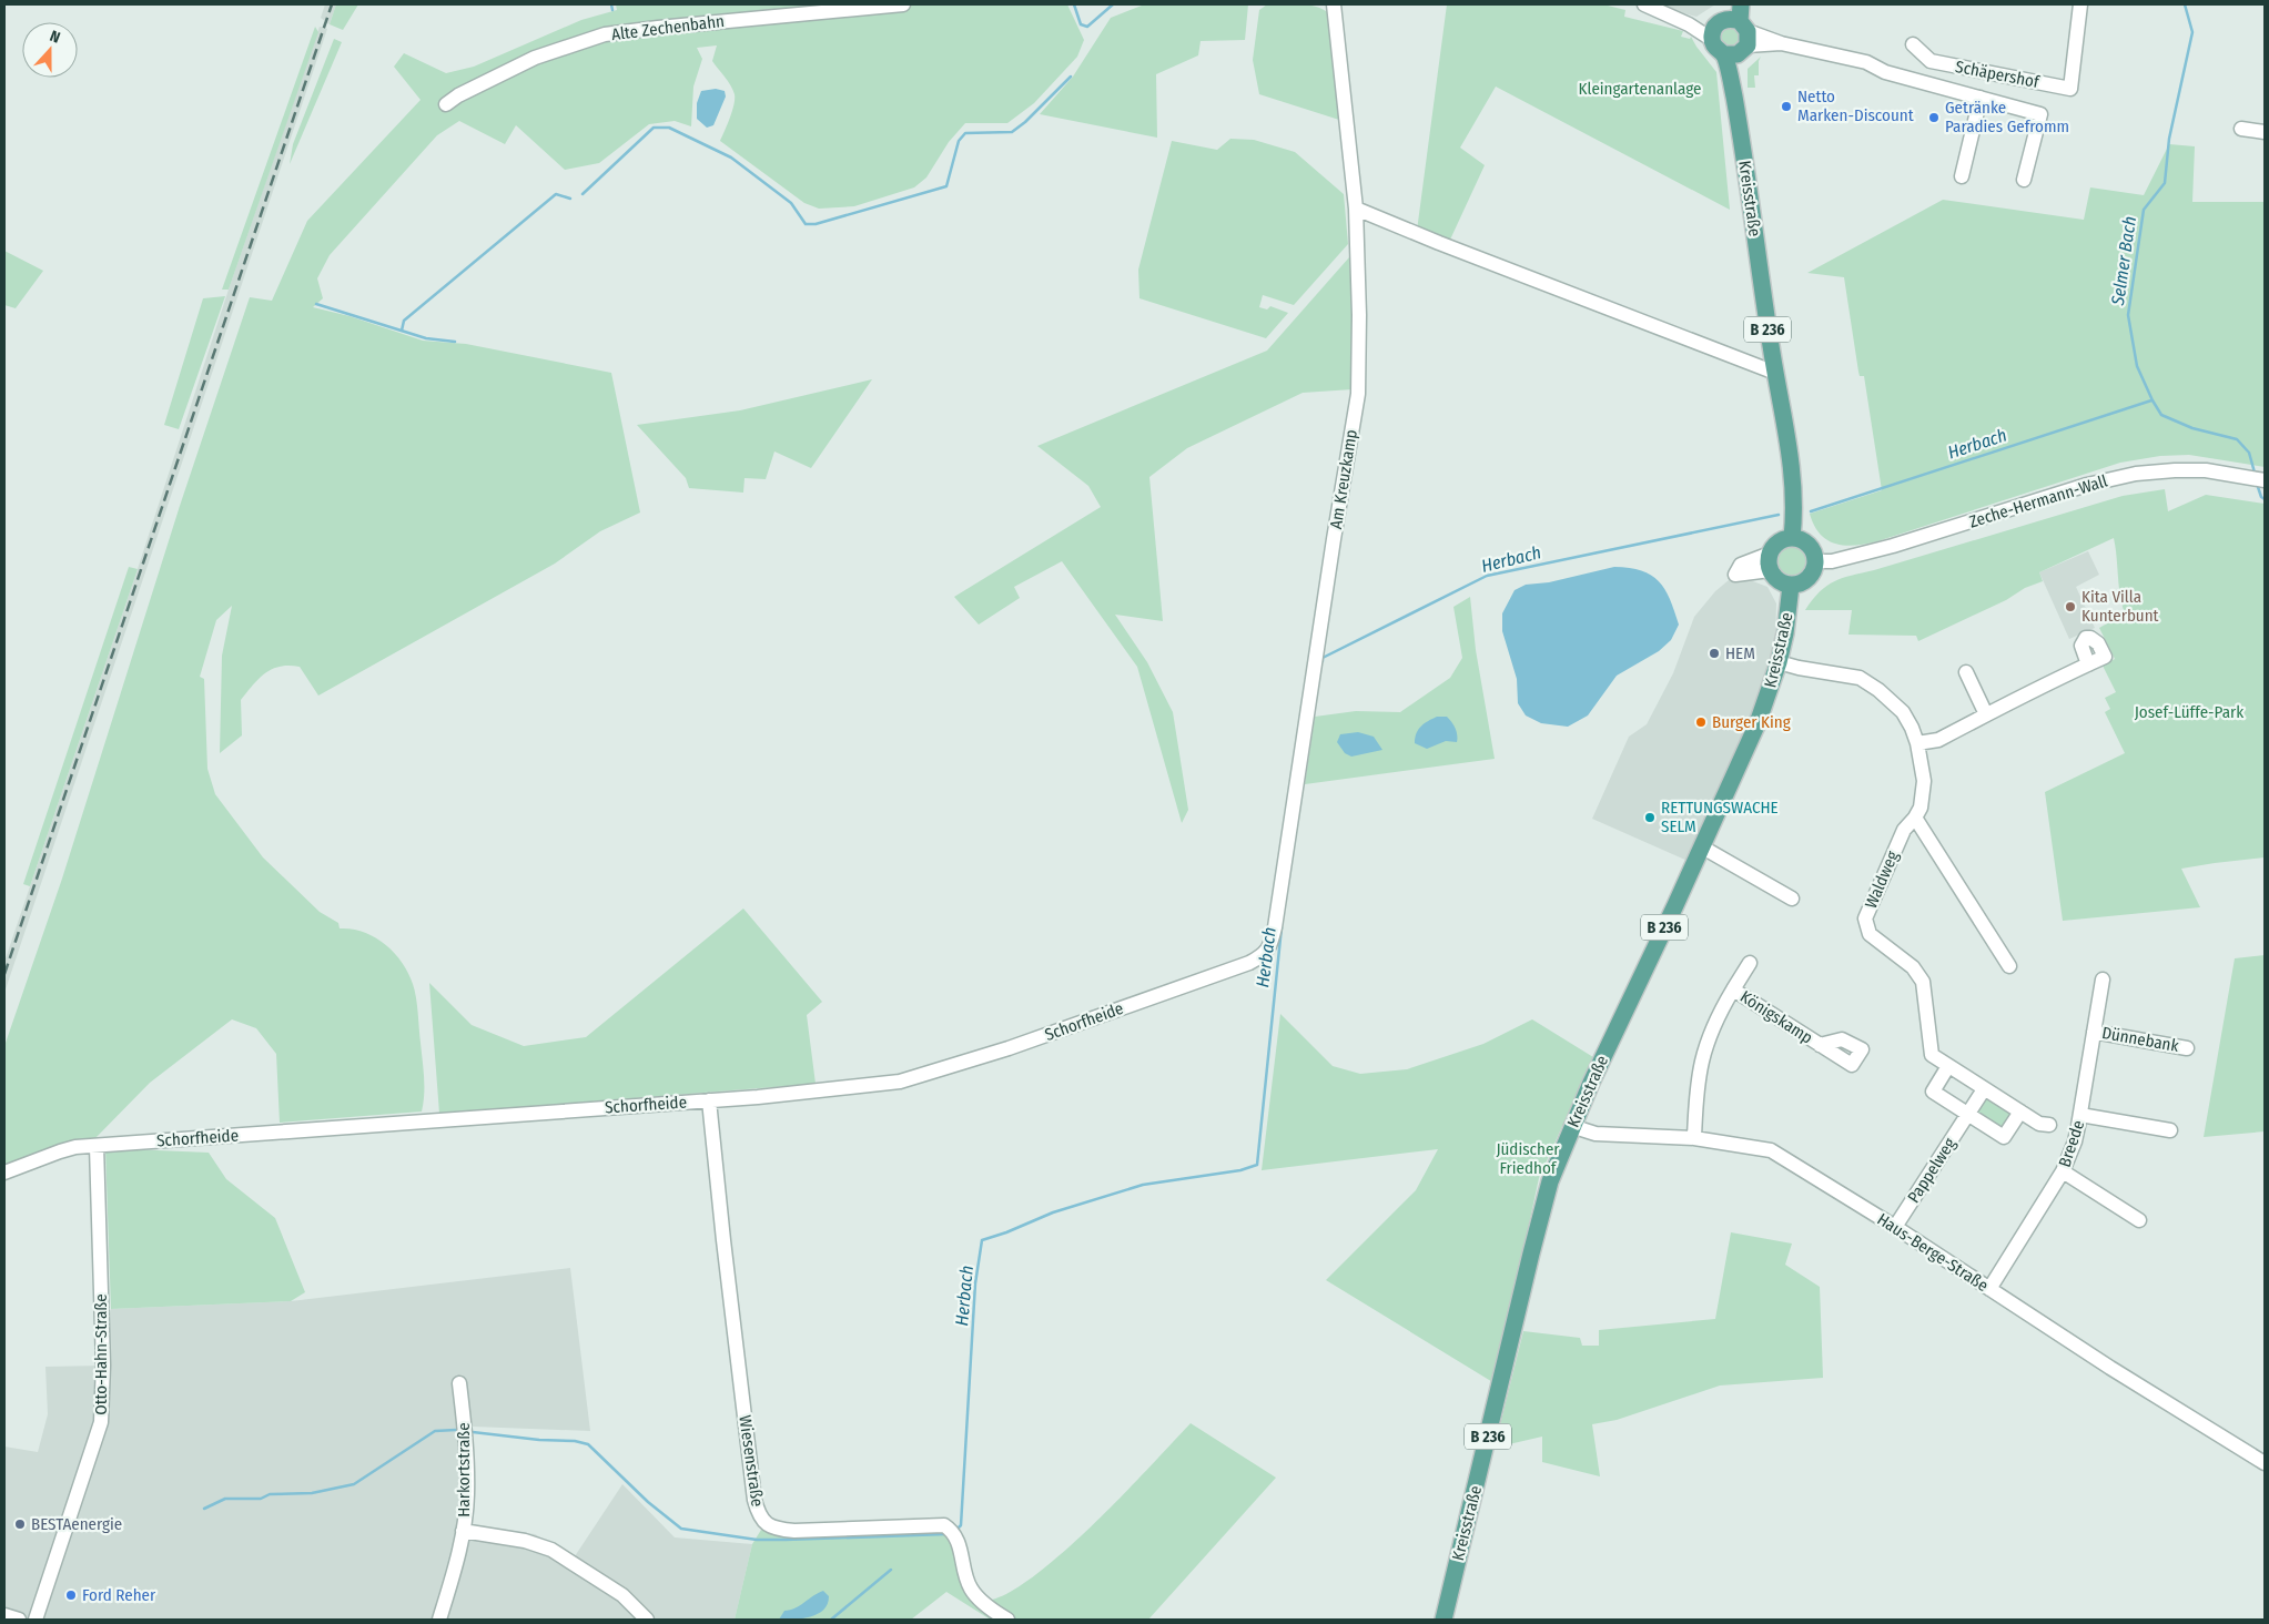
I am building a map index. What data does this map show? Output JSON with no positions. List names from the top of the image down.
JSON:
{
  "streets": {
    "main road": ["Kreisstraße", "B 236"],
    "street": [
      "Alte Zechenbahn",
      "Schäpershof",
      "Am Kreuzkamp",
      "Zeche-Hermann-Wall",
      "Waldweg",
      "Königskamp",
      "Schorfheide",
      "Dünnebank",
      "Breede",
      "Pappelweg",
      "Haus-Berge-Straße",
      "Otto-Hahn-Straße",
      "Wiesenstraße",
      "Harkortstraße"
    ]
  },
  "crossings": [
    ["Kreisstraße", "Zeche-Hermann-Wall"],
    ["Kreisstraße", "Waldweg"],
    ["Kreisstraße", "Haus-Berge-Straße"],
    ["Am Kreuzkamp", "Schorfheide"],
    ["Königskamp", "Haus-Berge-Straße"],
    ["Schorfheide", "Otto-Hahn-Straße"],
    ["Schorfheide", "Wiesenstraße"],
    ["Dünnebank", "Breede"],
    ["Breede", "Haus-Berge-Straße"],
    ["Pappelweg", "Haus-Berge-Straße"]
  ],
  "water": ["Selmer Bach", "Herbach"],
  "parks": ["Kleingartenanlage", "Josef-Lüffe-Park", "Jüdischer Friedhof"],
  "places": [
    "Netto Marken-Discount",
    "Getränke Paradies Gefromm",
    "Kita Villa Kunterbunt",
    "HEM",
    "Burger King",
    "RETTUNGSWACHE SELM",
    "BESTAenergie",
    "Ford Reher"
  ],
  "north": "top"
}
